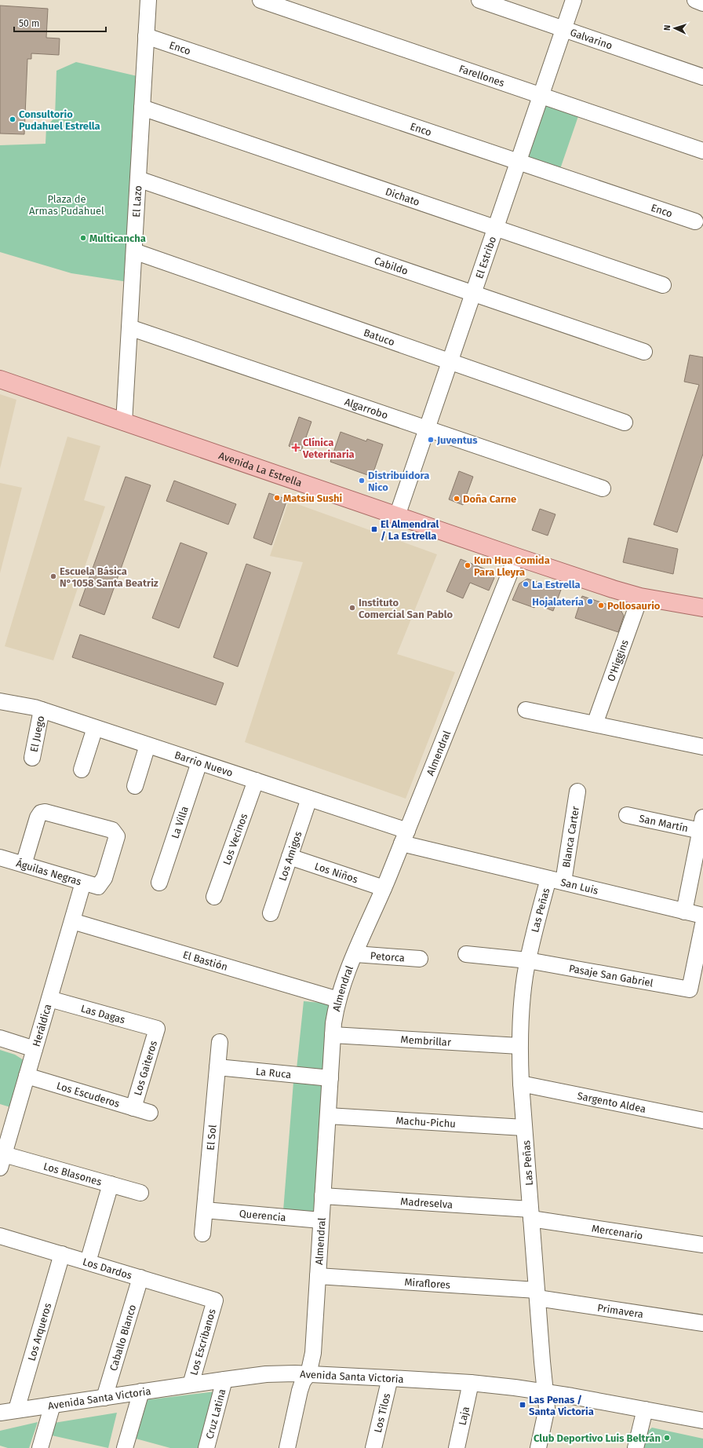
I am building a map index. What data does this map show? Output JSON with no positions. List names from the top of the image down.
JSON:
{
  "streets": {
    "main road": ["Avenida La Estrella"],
    "street": [
      "Galvarino",
      "Enco",
      "Farellones",
      "Dichato",
      "El Lazo",
      "El Estribo",
      "Cabildo",
      "Batuco",
      "Algarrobo",
      "O'Higgins",
      "El Juego",
      "Almendral",
      "Barrio Nuevo",
      "La Villa",
      "San Martín",
      "Blanca Carter",
      "Los Vecinos",
      "Los Amigos",
      "Águilas Negras",
      "Los Niños",
      "San Luis",
      "Las Peñas",
      "Petorca",
      "El Bastión",
      "Pasaje San Gabriel",
      "Las Dagas",
      "Heráldica",
      "Membrillar",
      "Los Gaiteros",
      "La Ruca",
      "Los Escuderos",
      "Sargento Aldea",
      "Machu-Pichu",
      "El Sol",
      "Los Blasones",
      "Madreselva",
      "Querencia",
      "Mercenario",
      "Los Dardos",
      "Miraflores",
      "Primavera",
      "Los Arqueros",
      "Caballo Blanco",
      "Los Escribanos",
      "Avenida Santa Victoria",
      "Los Tilos",
      "Cruz Latina",
      "Laja"
    ]
  },
  "crossings": [
    ["Galvarino", "El Estribo"],
    ["Enco", "El Lazo"],
    ["Enco", "El Estribo"],
    ["Farellones", "El Estribo"],
    ["Dichato", "El Lazo"],
    ["Dichato", "El Estribo"],
    ["El Lazo", "Cabildo"],
    ["El Lazo", "Batuco"],
    ["El Lazo", "Algarrobo"],
    ["El Lazo", "Avenida La Estrella"],
    ["El Estribo", "Cabildo"],
    ["El Estribo", "Batuco"],
    ["El Estribo", "Algarrobo"],
    ["El Estribo", "Avenida La Estrella"],
    ["Avenida La Estrella", "O'Higgins"],
    ["Avenida La Estrella", "Almendral"],
    ["El Juego", "Barrio Nuevo"],
    ["Almendral", "Barrio Nuevo"],
    ["Almendral", "Los Niños"],
    ["Almendral", "San Luis"],
    ["Almendral", "Petorca"],
    ["Almendral", "El Bastión"],
    ["Almendral", "Membrillar"],
    ["Almendral", "La Ruca"],
    ["Almendral", "Machu-Pichu"],
    ["Almendral", "Madreselva"],
    ["Almendral", "Querencia"],
    ["Almendral", "Miraflores"],
    ["Almendral", "Avenida Santa Victoria"],
    ["Barrio Nuevo", "La Villa"],
    ["Barrio Nuevo", "Los Vecinos"],
    ["Barrio Nuevo", "Los Amigos"],
    ["Barrio Nuevo", "San Luis"],
    ["San Martín", "San Luis"],
    ["Blanca Carter", "San Luis"],
    ["Los Amigos", "Los Niños"],
    ["Águilas Negras", "Heráldica"],
    ["San Luis", "Las Peñas"],
    ["Las Peñas", "Pasaje San Gabriel"],
    ["Las Peñas", "Membrillar"],
    ["Las Peñas", "Sargento Aldea"],
    ["Las Peñas", "Machu-Pichu"],
    ["Las Peñas", "Madreselva"],
    ["Las Peñas", "Mercenario"],
    ["Las Peñas", "Miraflores"],
    ["Las Peñas", "Primavera"],
    ["Las Peñas", "Avenida Santa Victoria"],
    ["El Bastión", "Heráldica"],
    ["Las Dagas", "Heráldica"],
    ["Las Dagas", "Los Gaiteros"],
    ["Heráldica", "Los Escuderos"],
    ["Heráldica", "Los Blasones"],
    ["Los Gaiteros", "Los Escuderos"],
    ["La Ruca", "El Sol"],
    ["El Sol", "Querencia"],
    ["Madreselva", "Mercenario"],
    ["Los Dardos", "Los Arqueros"],
    ["Los Dardos", "Caballo Blanco"],
    ["Los Dardos", "Los Escribanos"],
    ["Miraflores", "Primavera"],
    ["Los Arqueros", "Avenida Santa Victoria"],
    ["Caballo Blanco", "Avenida Santa Victoria"],
    ["Los Escribanos", "Avenida Santa Victoria"],
    ["Avenida Santa Victoria", "Los Tilos"],
    ["Avenida Santa Victoria", "Cruz Latina"],
    ["Avenida Santa Victoria", "Laja"]
  ],
  "parks": ["Plaza de Armas Pudahuel"],
  "places": {
    "other": [
      "Consultorio Pudahuel Estrella",
      "Multicancha",
      "Juventus",
      "Distribuidora Nico",
      "Matsiu Sushi",
      "Doña Carne",
      "Kun Hua Comida Para Lleyra",
      "Escuela Básica N°1058 Santa Beatriz",
      "La Estrella",
      "Hojalatería",
      "Pollosaurio",
      "Instituto Comercial San Pablo",
      "Club Deportivo Luis Beltrán"
    ],
    "health": ["Clínica Veterinaria"],
    "transit": ["El Almendral / La Estrella", "Las Penas / Santa Victoria"]
  },
  "scale_bar": "50 m",
  "north": "left"
}
